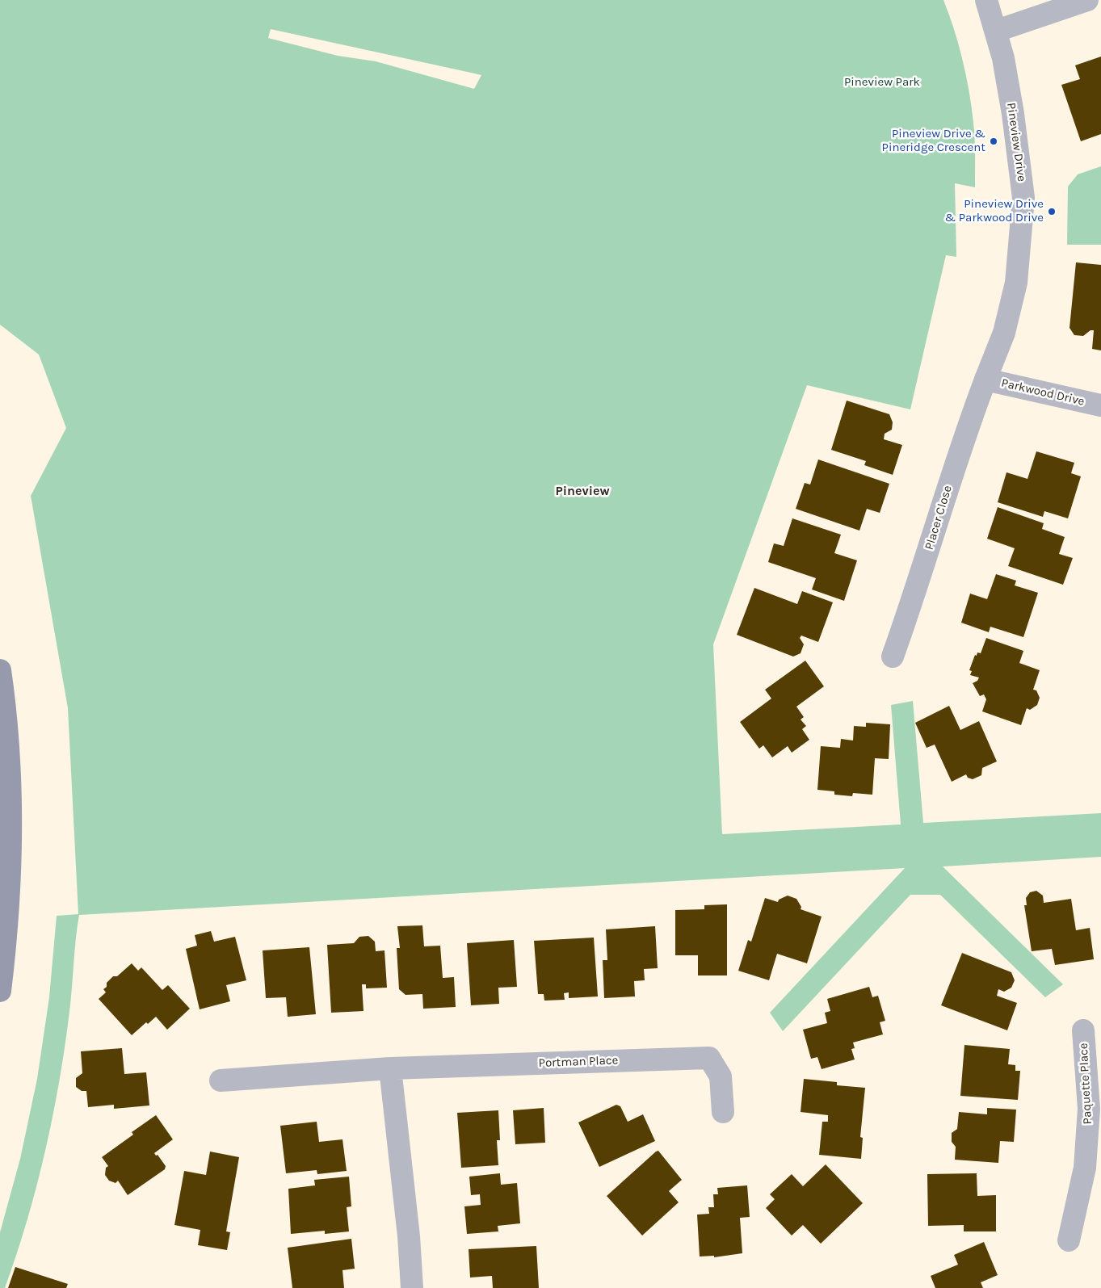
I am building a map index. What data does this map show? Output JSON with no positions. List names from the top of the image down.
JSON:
{
  "streets": {
    "street": [
      "Pineview Drive",
      "Parkwood Drive",
      "Placer Close",
      "Portman Place",
      "Paquette Place"
    ]
  },
  "crossings": [
    ["Pineview Drive", "Parkwood Drive"],
    ["Pineview Drive", "Placer Close"],
    ["Parkwood Drive", "Placer Close"]
  ],
  "districts": ["Pineview"],
  "parks": ["Pineview Park"],
  "places": ["Pineview Drive & Pineridge Crescent", "Pineview Drive & Parkwood Drive"]
}
